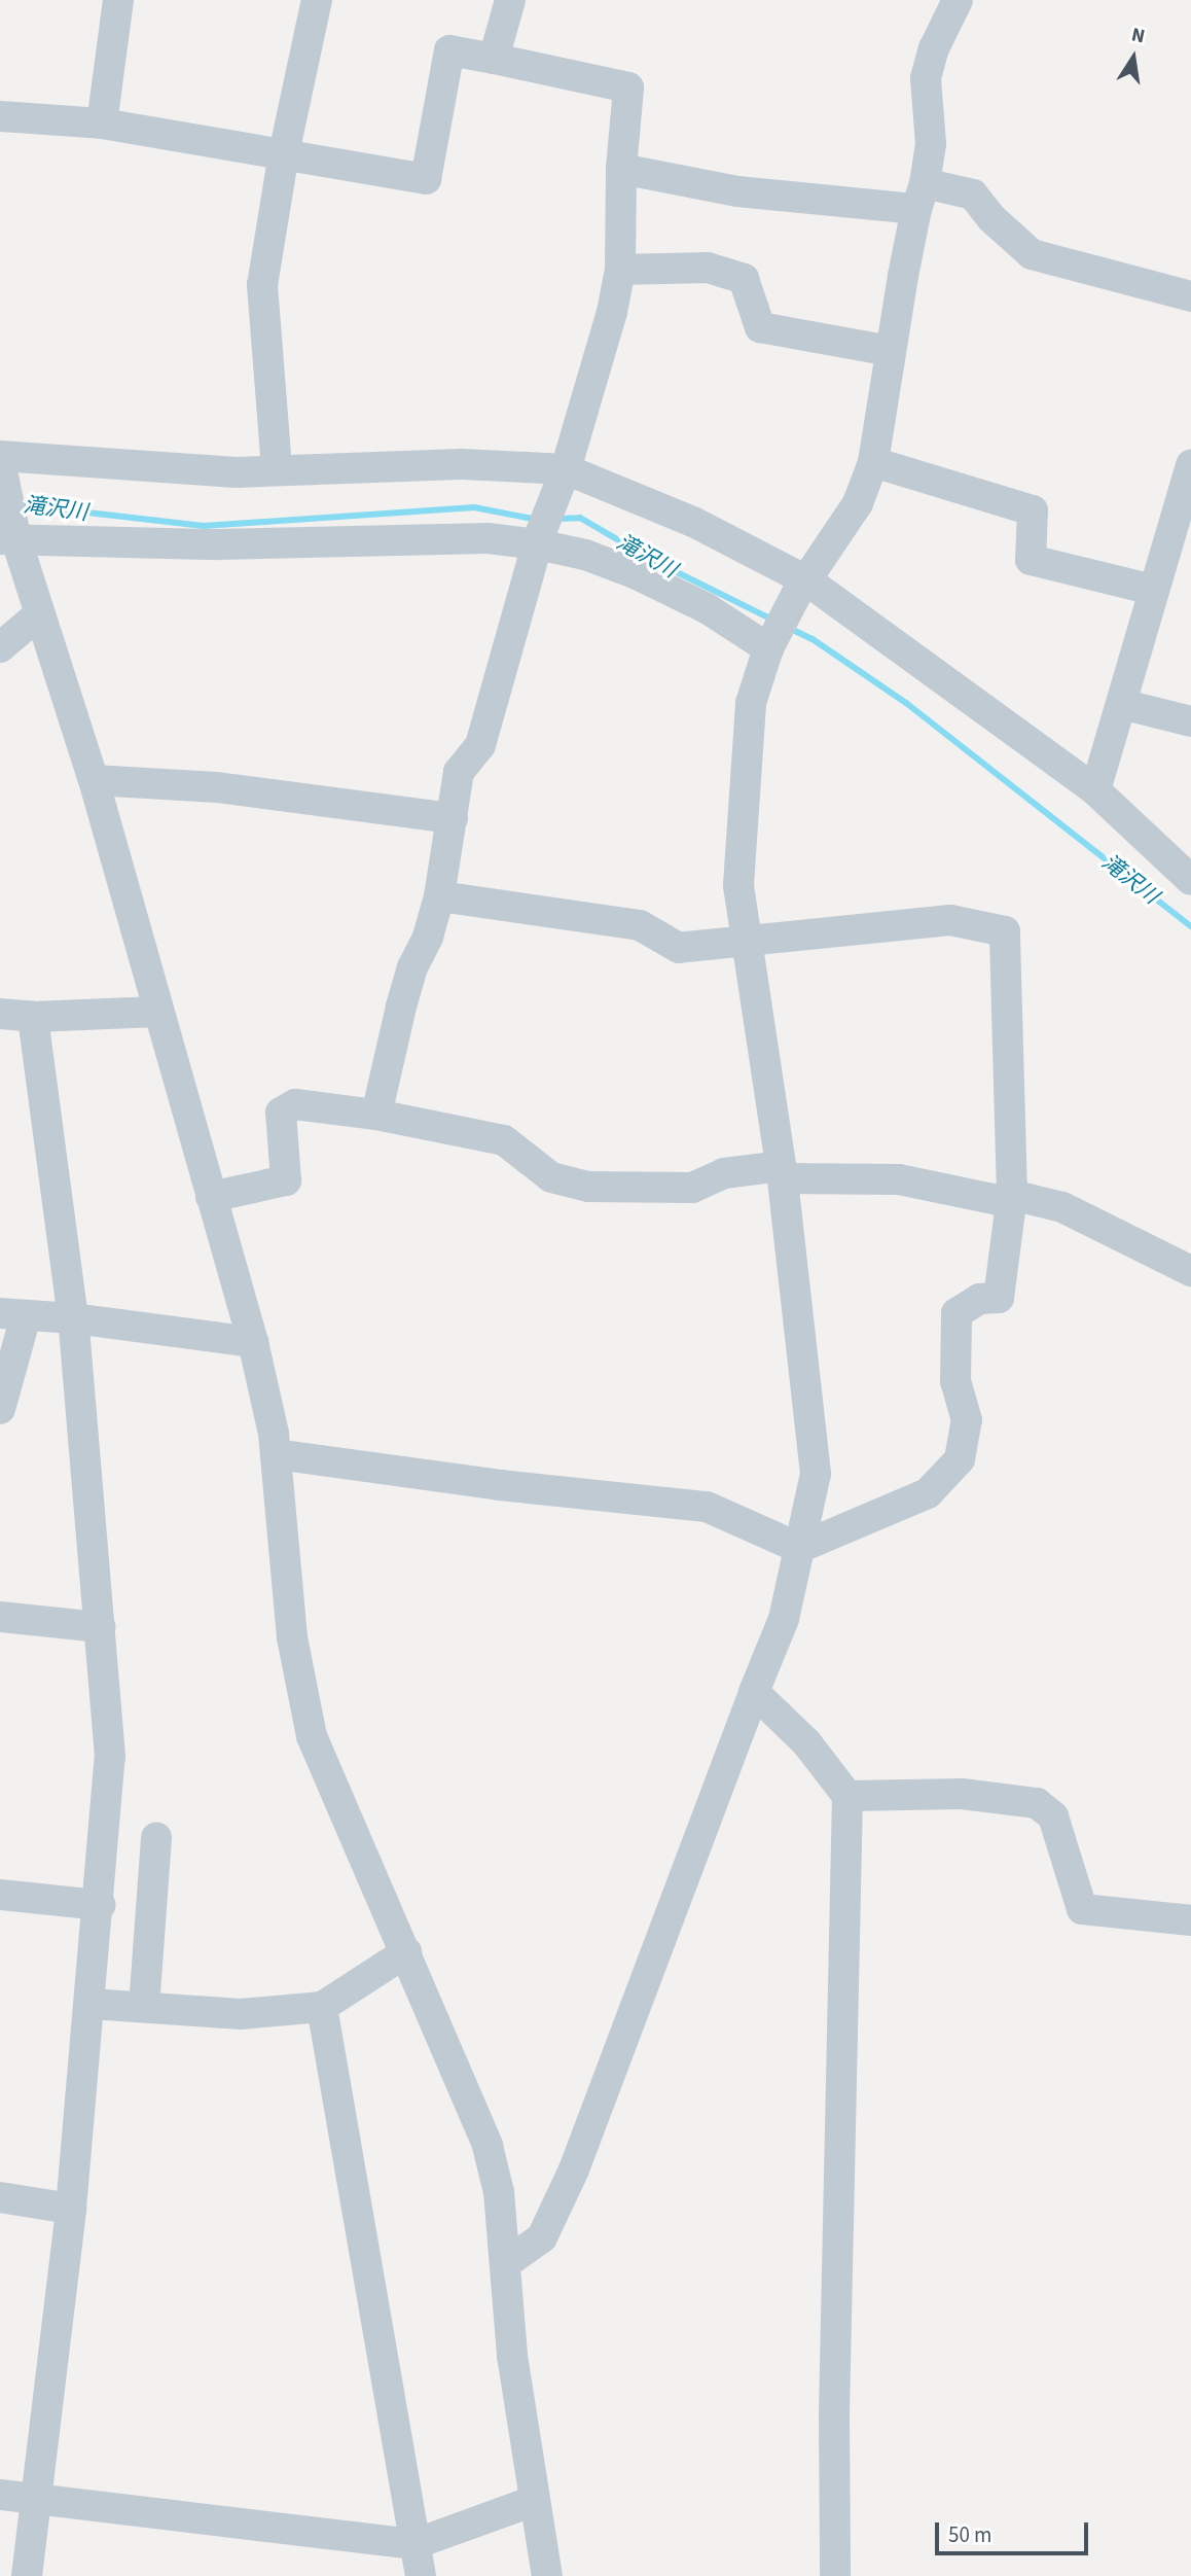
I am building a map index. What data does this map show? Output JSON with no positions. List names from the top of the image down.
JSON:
{
  "water": ["滝沢川"],
  "scale_bar": "50 m",
  "north": "top"
}
